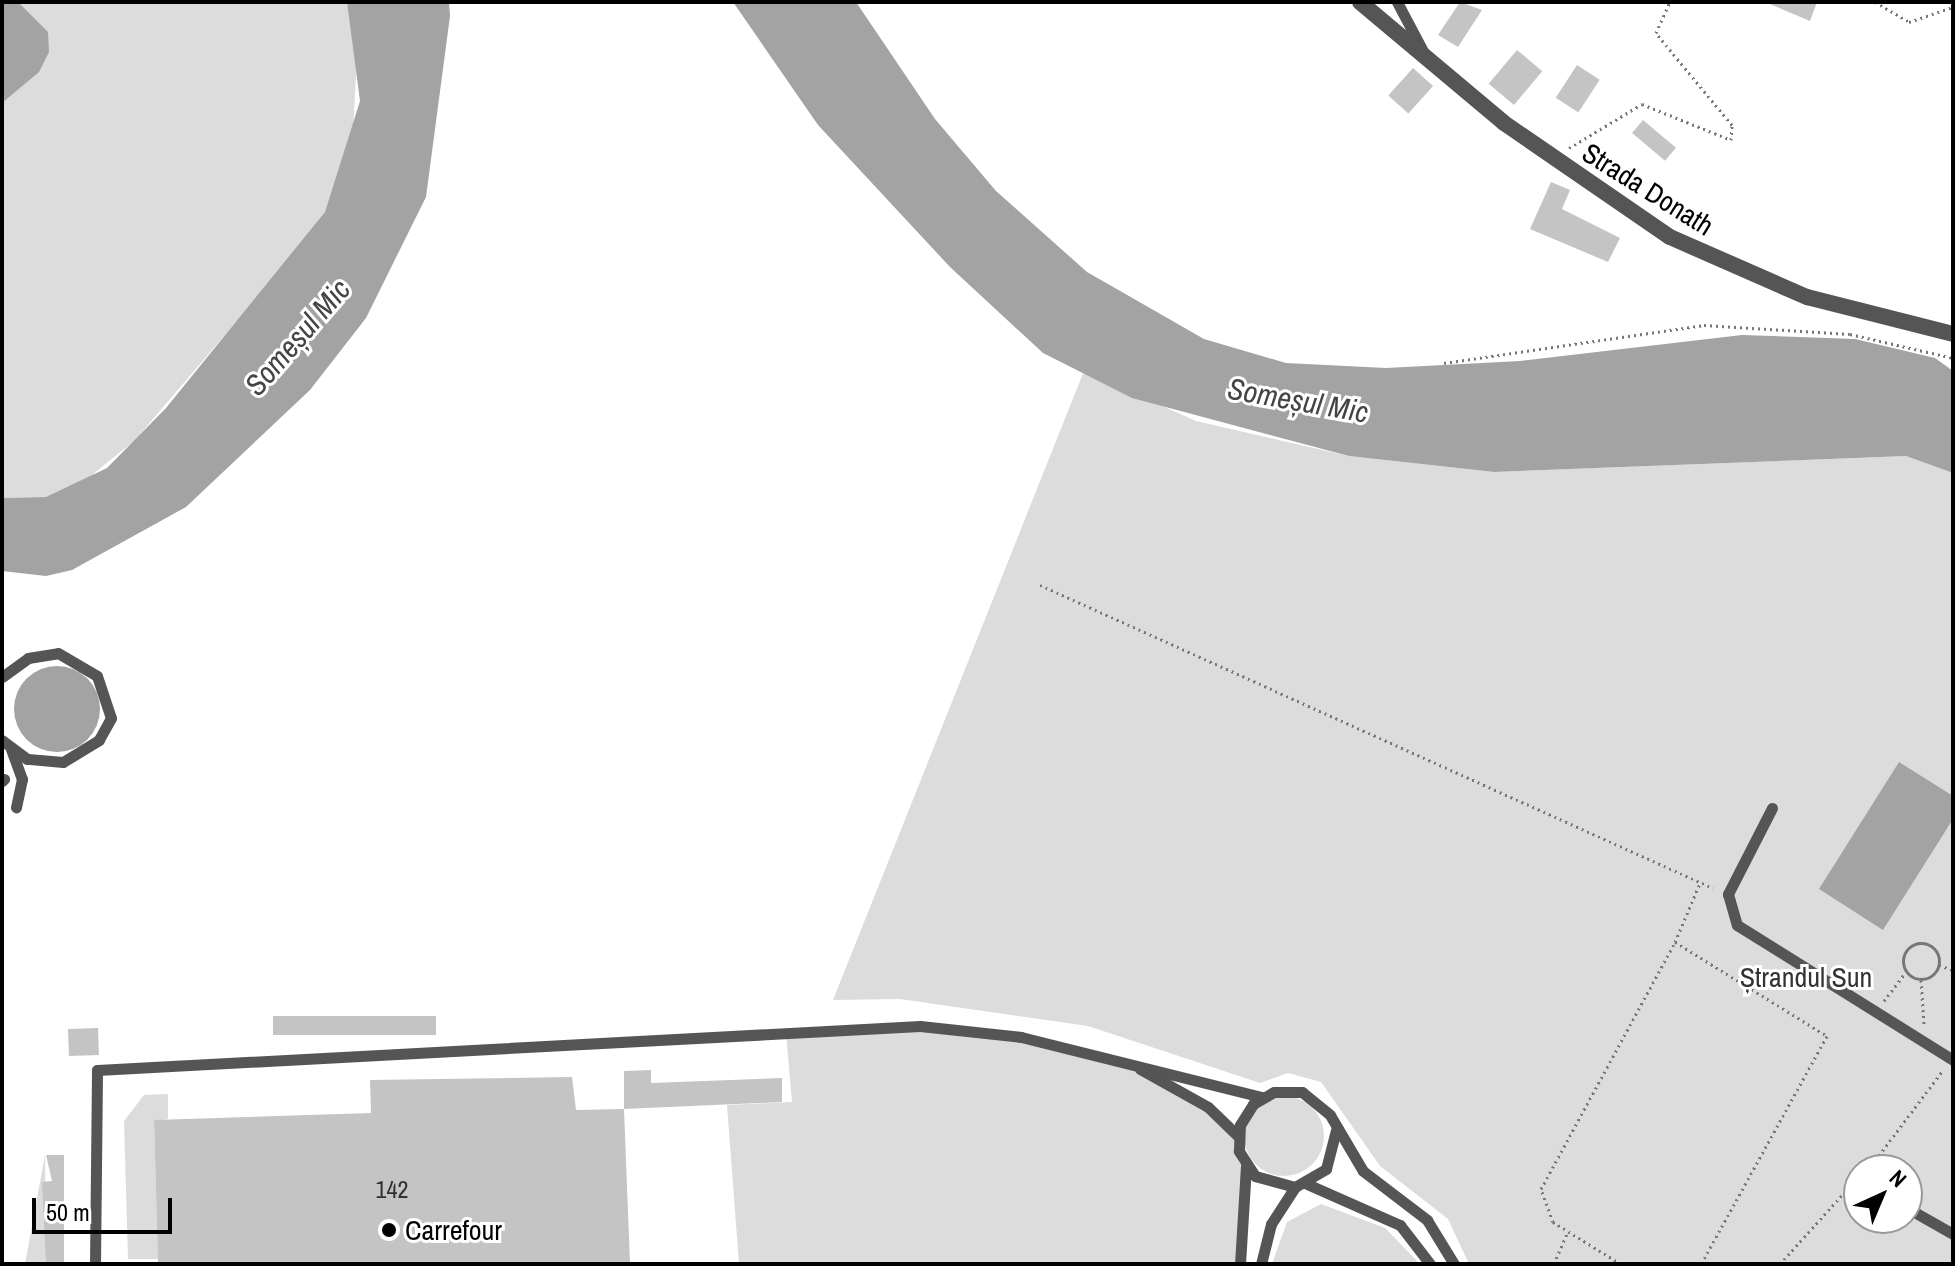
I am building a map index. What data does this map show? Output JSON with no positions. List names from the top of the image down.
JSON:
{
  "streets": {
    "street": ["Strada Donath"]
  },
  "water": ["Someșul Mic"],
  "parks": ["Ștrandul Sun"],
  "places": ["Carrefour"],
  "house_numbers": ["142"],
  "scale_bar": "50 m",
  "north": "top right"
}
